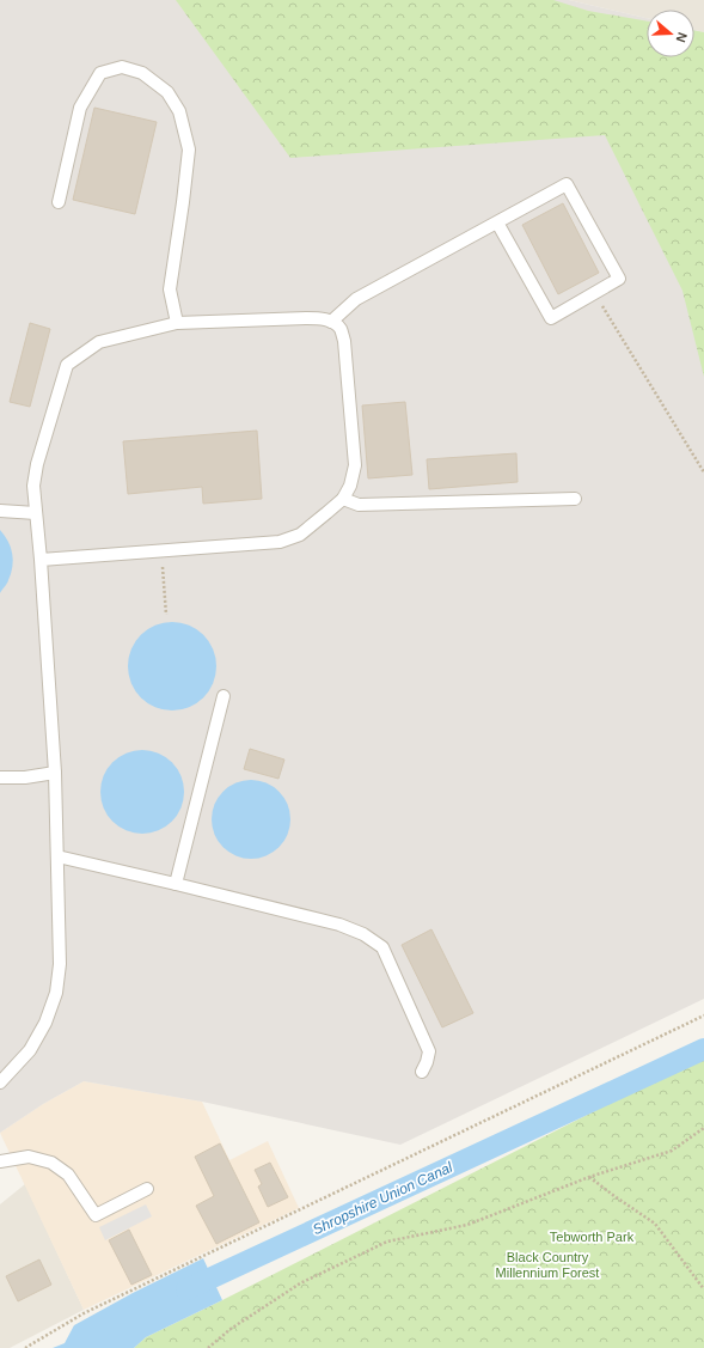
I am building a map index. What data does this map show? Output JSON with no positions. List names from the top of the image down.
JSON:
{
  "water": ["Shropshire Union Canal"],
  "parks": ["Tebworth Park", "Black Country Millennium Forest"],
  "north": "right"
}
